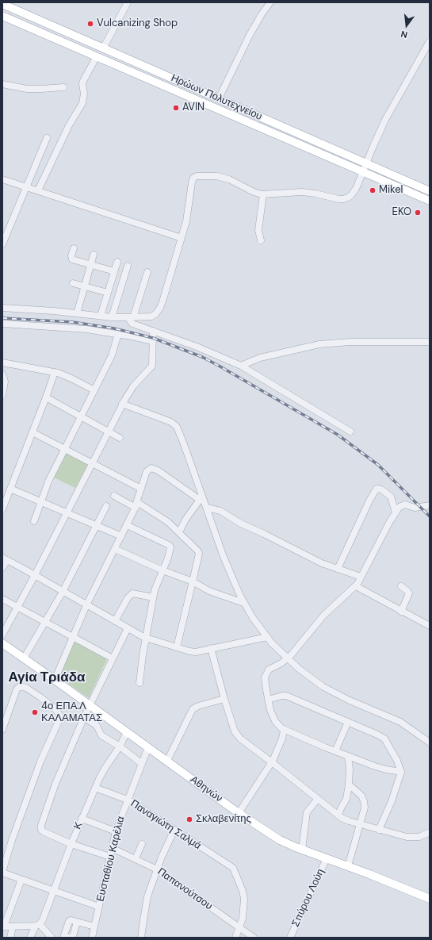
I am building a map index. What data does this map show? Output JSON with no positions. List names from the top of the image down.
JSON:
{
  "streets": {
    "main road": ["Ηρώων Πολυτεχνείου", "Αθηνών"],
    "street": [
      "Παναγιώτη Σαλμά",
      "Κ",
      "Ευσταθίου Καρέλια",
      "Παπανούτσου",
      "Σπύρου Λούη"
    ]
  },
  "crossings": [
    ["Αθηνών", "Κ"],
    ["Αθηνών", "Ευσταθίου Καρέλια"],
    ["Αθηνών", "Σπύρου Λούη"],
    ["Παναγιώτη Σαλμά", "Κ"],
    ["Παναγιώτη Σαλμά", "Ευσταθίου Καρέλια"],
    ["Παναγιώτη Σαλμά", "Παπανούτσου"],
    ["Ευσταθίου Καρέλια", "Παπανούτσου"]
  ],
  "districts": ["Αγία Τριάδα"],
  "places": [
    "Vulcanizing Shop",
    "AVIN",
    "Mikel",
    "EKO",
    "4ο ΕΠΑ.Λ ΚΑΛΑΜΑΤΑΣ",
    "Σκλαβενίτης"
  ],
  "north": "bottom"
}
